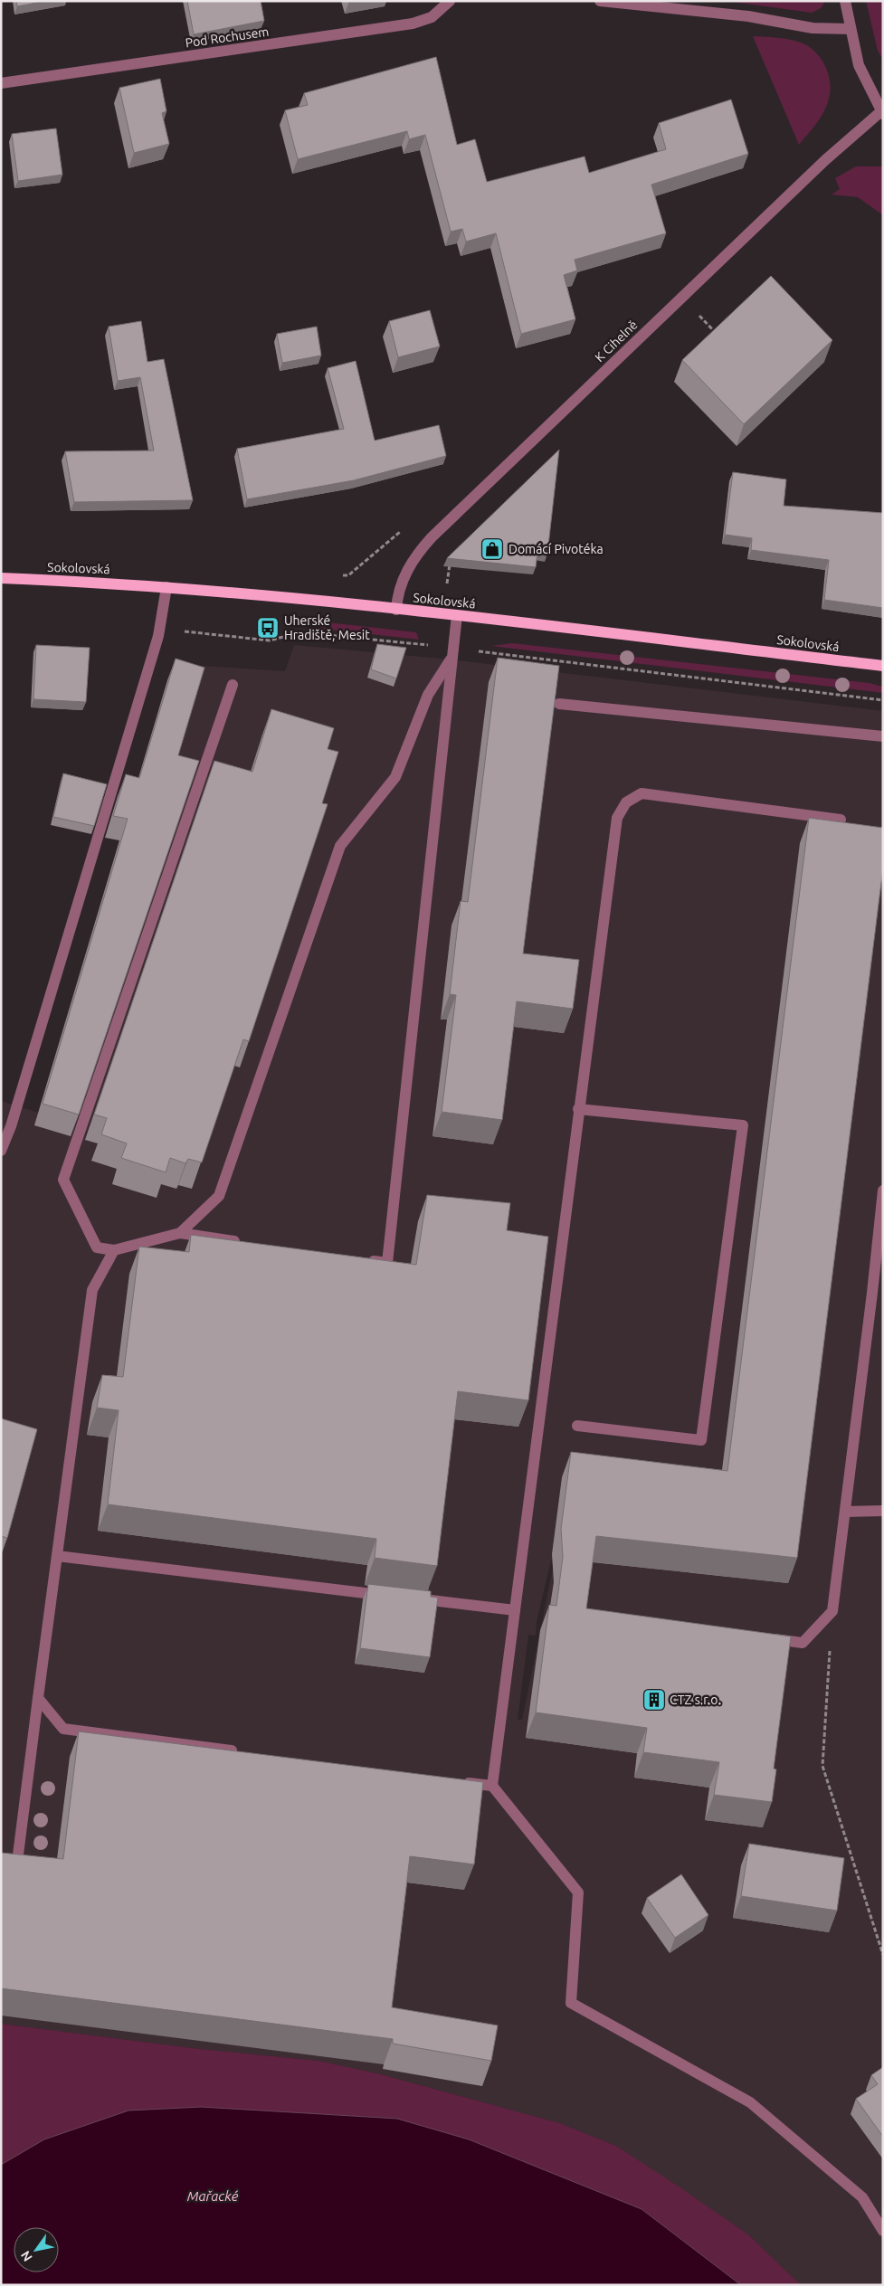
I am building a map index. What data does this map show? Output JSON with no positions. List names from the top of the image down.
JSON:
{
  "streets": {
    "main road": ["Sokolovská"],
    "street": ["Pod Rochusem", "K Cihelně"]
  },
  "crossings": [
    ["K Cihelně", "Sokolovská"]
  ],
  "water": ["Mařacké"],
  "places": {
    "shop": ["Domácí Pivotéka"],
    "bus stop": ["Uherské Hradiště, Mesit"],
    "building": ["CTZ s.r.o."]
  },
  "north": "bottom left"
}
